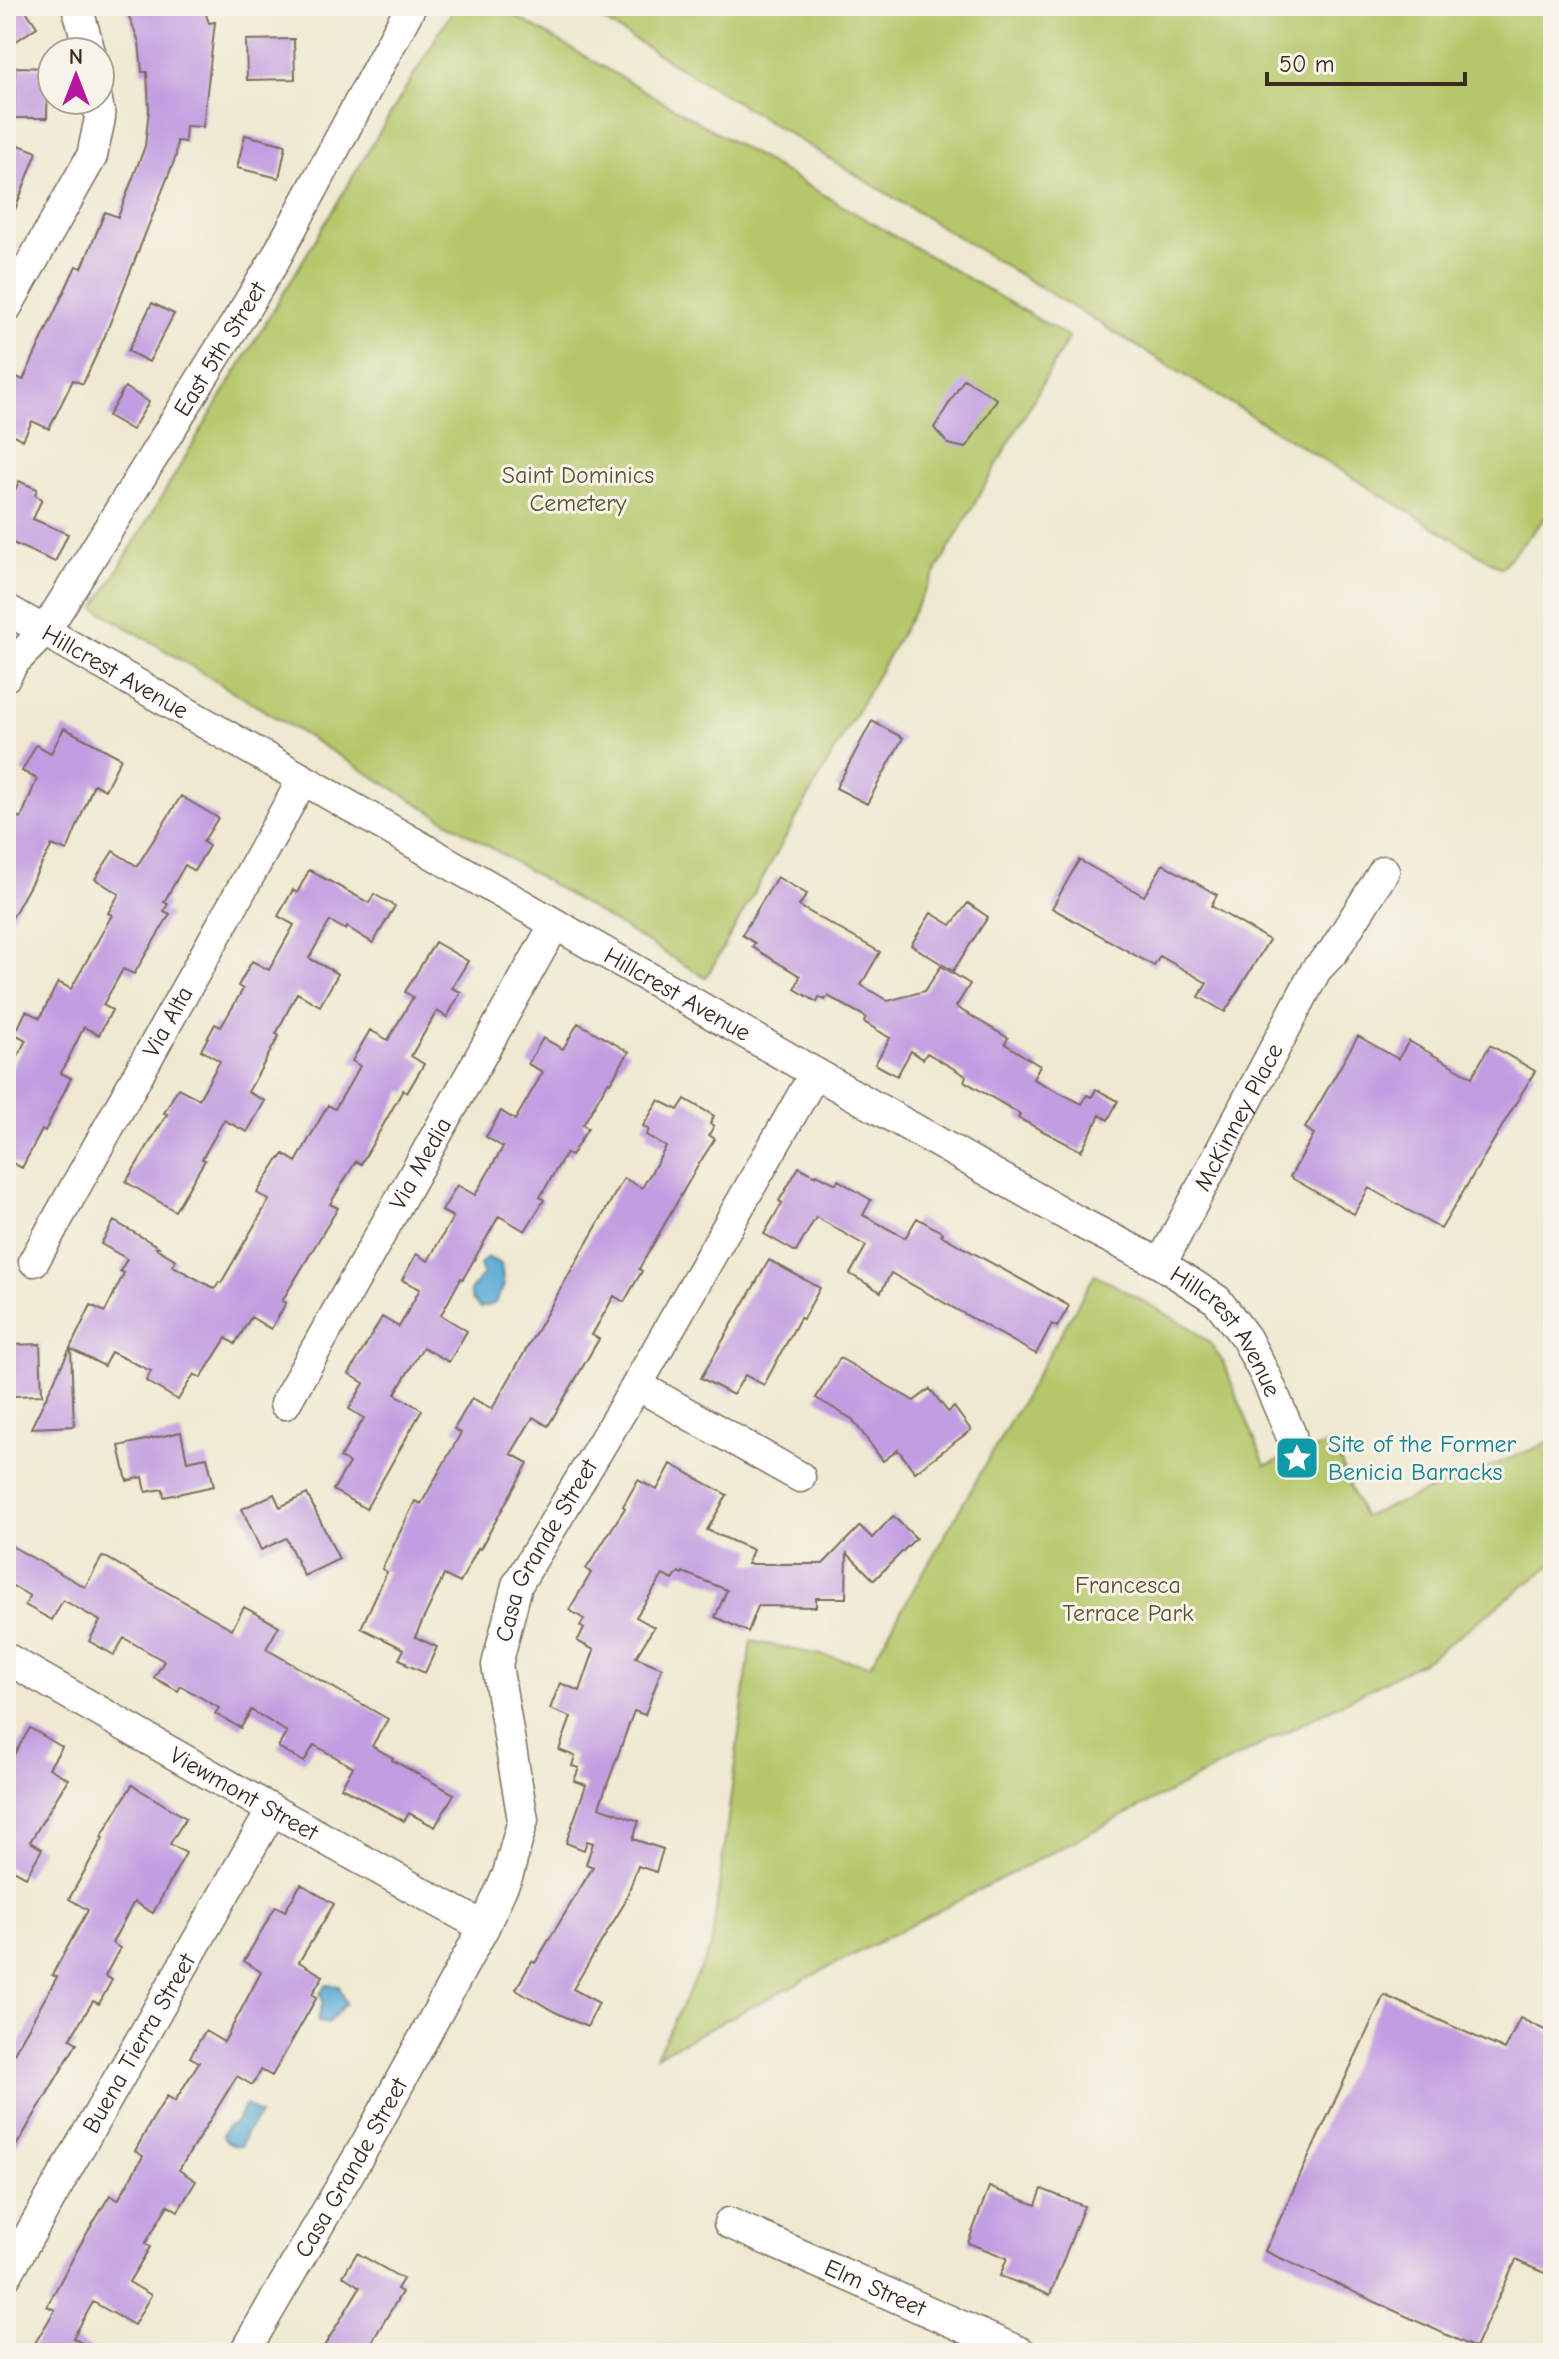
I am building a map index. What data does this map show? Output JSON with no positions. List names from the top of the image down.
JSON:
{
  "streets": {
    "street": [
      "East 5th Street",
      "Hillcrest Avenue",
      "Via Alta",
      "McKinney Place",
      "Via Media",
      "Casa Grande Street",
      "Viewmont Street",
      "Buena Tierra Street",
      "Elm Street"
    ]
  },
  "crossings": [
    ["East 5th Street", "Hillcrest Avenue"],
    ["Hillcrest Avenue", "Via Alta"],
    ["Hillcrest Avenue", "McKinney Place"],
    ["Hillcrest Avenue", "Via Media"],
    ["Hillcrest Avenue", "Casa Grande Street"],
    ["Casa Grande Street", "Viewmont Street"],
    ["Viewmont Street", "Buena Tierra Street"]
  ],
  "parks": ["Saint Dominics Cemetery", "Francesca Terrace Park"],
  "places": {
    "place": ["Site of the Former Benicia Barracks"]
  },
  "scale_bar": "50 m",
  "north": "top"
}
